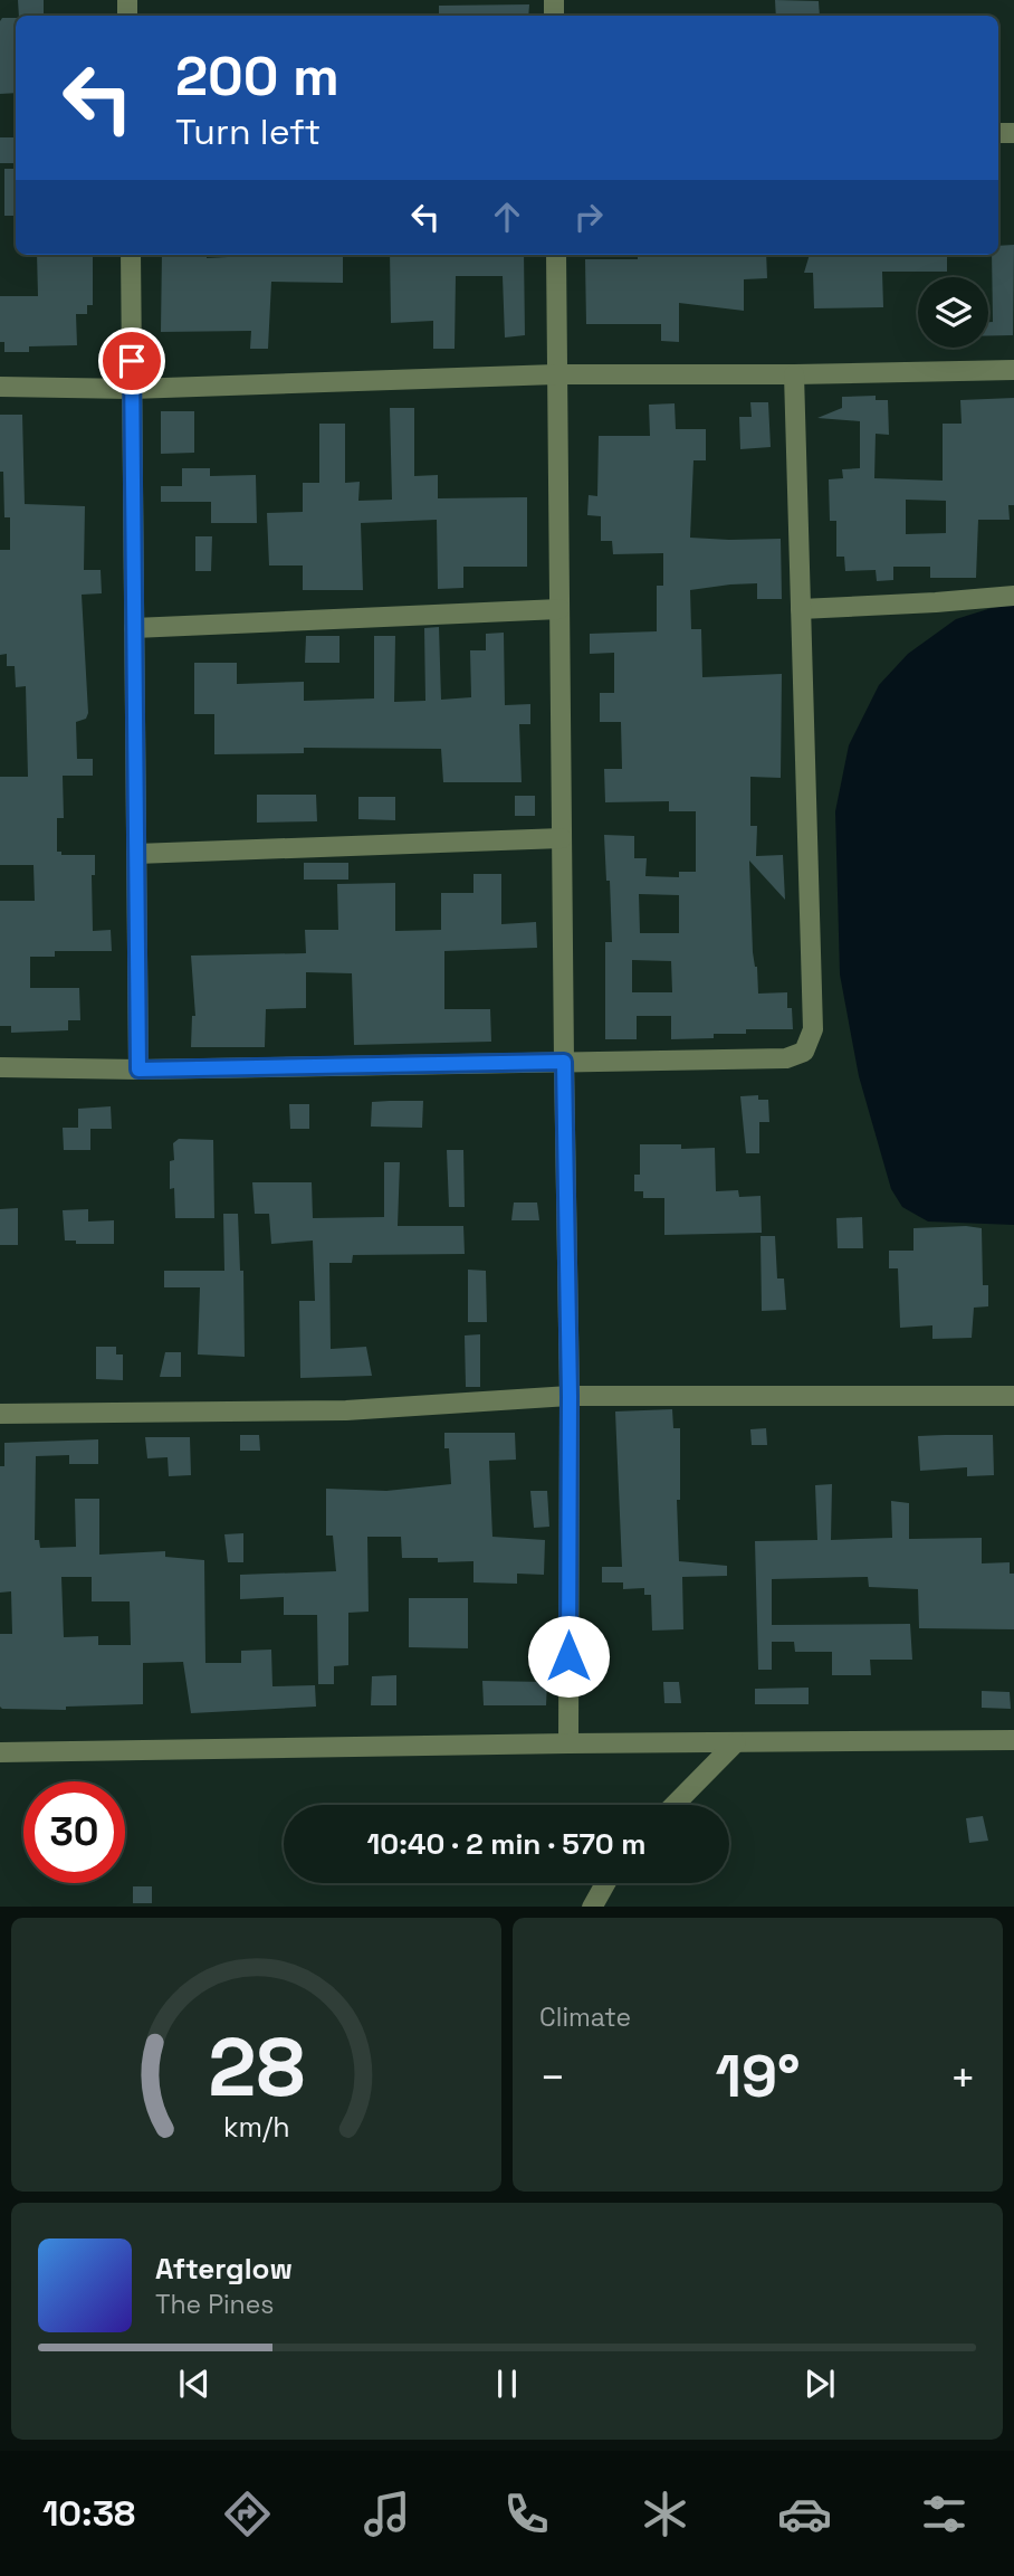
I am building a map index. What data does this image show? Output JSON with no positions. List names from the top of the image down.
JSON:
{
  "page": {
    "turn": ["200 m", "Turn left"],
    "limit": "30",
    "trip": "10:40 · 2 min · 570 m",
    "tile": "Climate",
    "heat": ["−", "19°", "+"],
    "song": ["Afterglow", "The Pines"],
    "tabs": "10:38",
    "gauge": ["28", "km/h"]
  }
}
